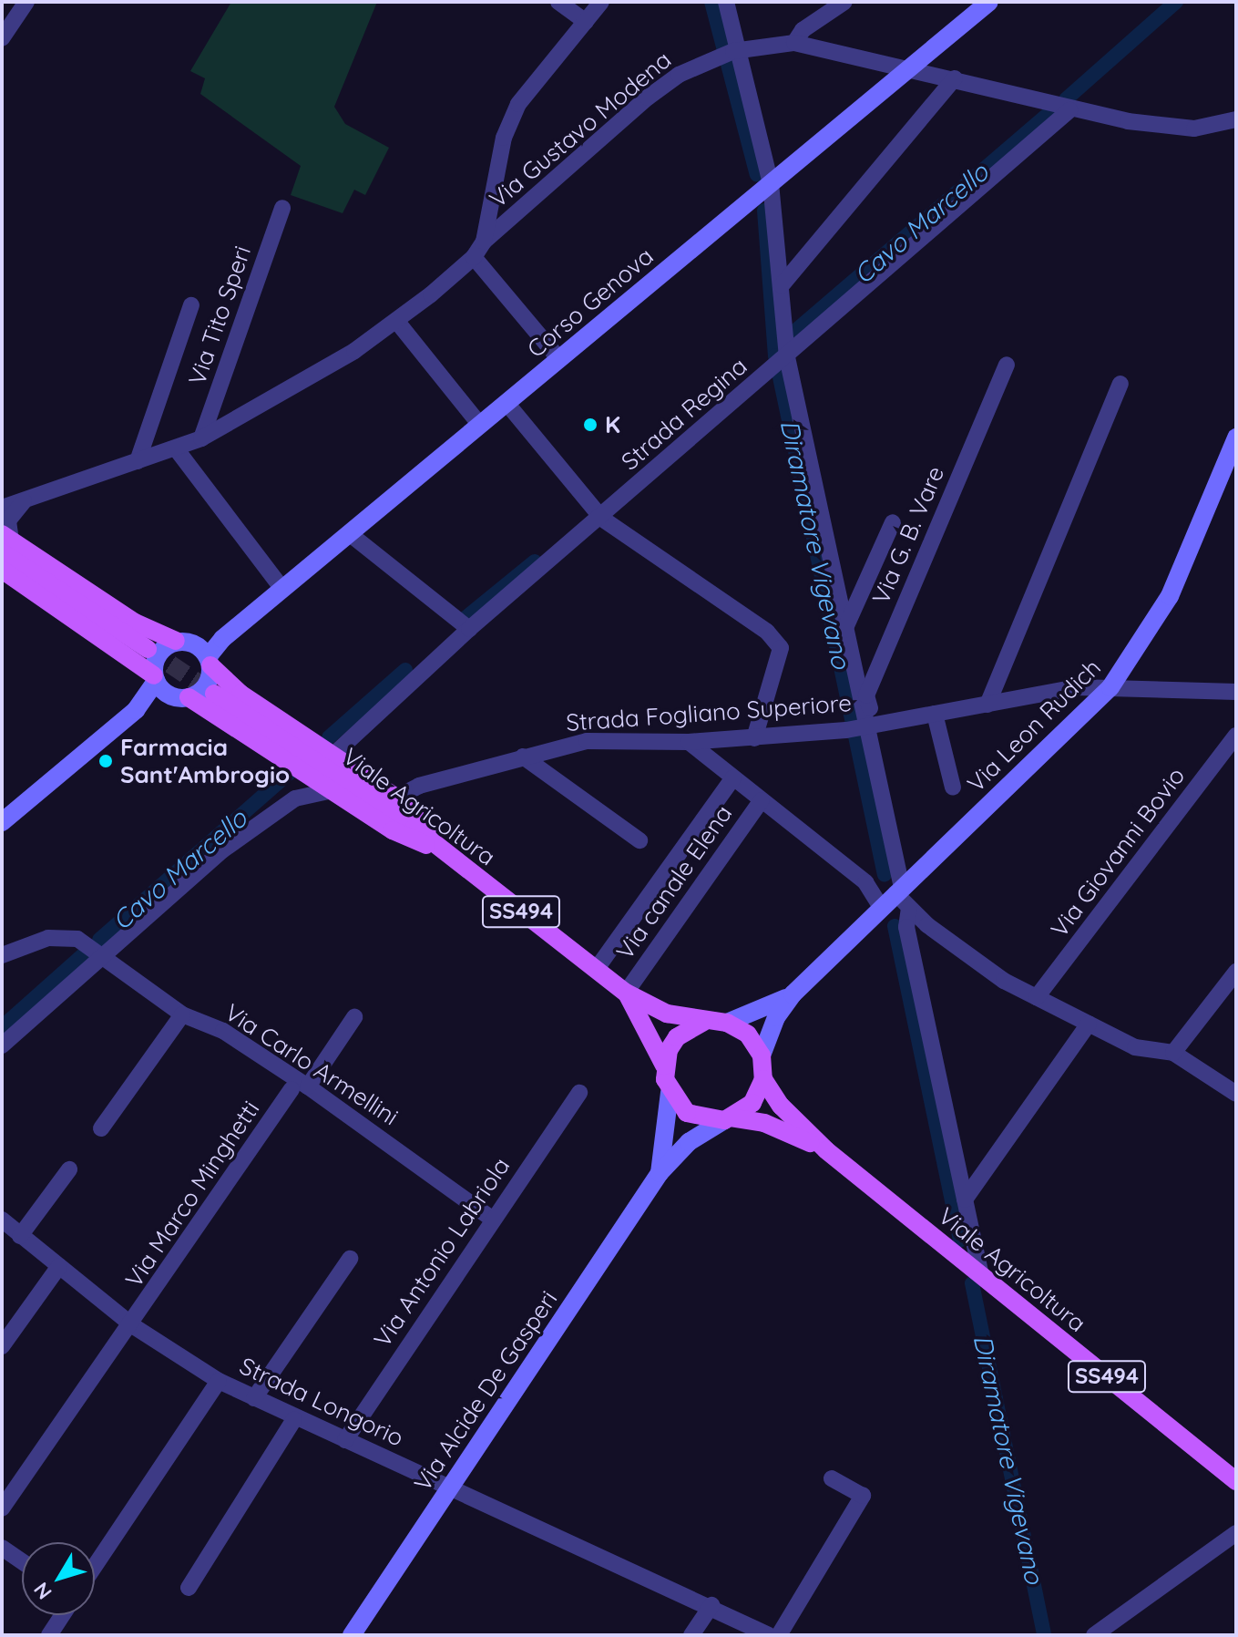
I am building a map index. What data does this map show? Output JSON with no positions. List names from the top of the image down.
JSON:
{
  "streets": {
    "main road": [
      "Corso Genova",
      "Via Leon Rudich",
      "Viale Agricoltura",
      "SS494",
      "Via Alcide De Gasperi"
    ],
    "street": [
      "Via Gustavo Modena",
      "Via Tito Speri",
      "Strada Regina",
      "Via G. B. Vare",
      "Strada Fogliano Superiore",
      "Via Giovanni Bovio",
      "Via canale Elena",
      "Via Carlo Armellini",
      "Via Marco Minghetti",
      "Via Antonio Labriola",
      "Strada Longorio"
    ]
  },
  "crossings": [
    ["Via Gustavo Modena", "Corso Genova"],
    ["Via Gustavo Modena", "Strada Regina"],
    ["Via G. B. Vare", "Strada Fogliano Superiore"],
    ["Strada Fogliano Superiore", "Via Leon Rudich"],
    ["Viale Agricoltura", "Via canale Elena"],
    ["Viale Agricoltura", "Via Alcide De Gasperi"],
    ["Via Carlo Armellini", "Via Marco Minghetti"],
    ["Via Carlo Armellini", "Via Antonio Labriola"],
    ["Via Marco Minghetti", "Strada Longorio"],
    ["Via Antonio Labriola", "Strada Longorio"],
    ["Via Alcide De Gasperi", "Strada Longorio"]
  ],
  "water": ["Cavo Marcello", "Diramatore Vigevano"],
  "places": ["K", "Farmacia Sant'Ambrogio"],
  "north": "bottom left"
}
